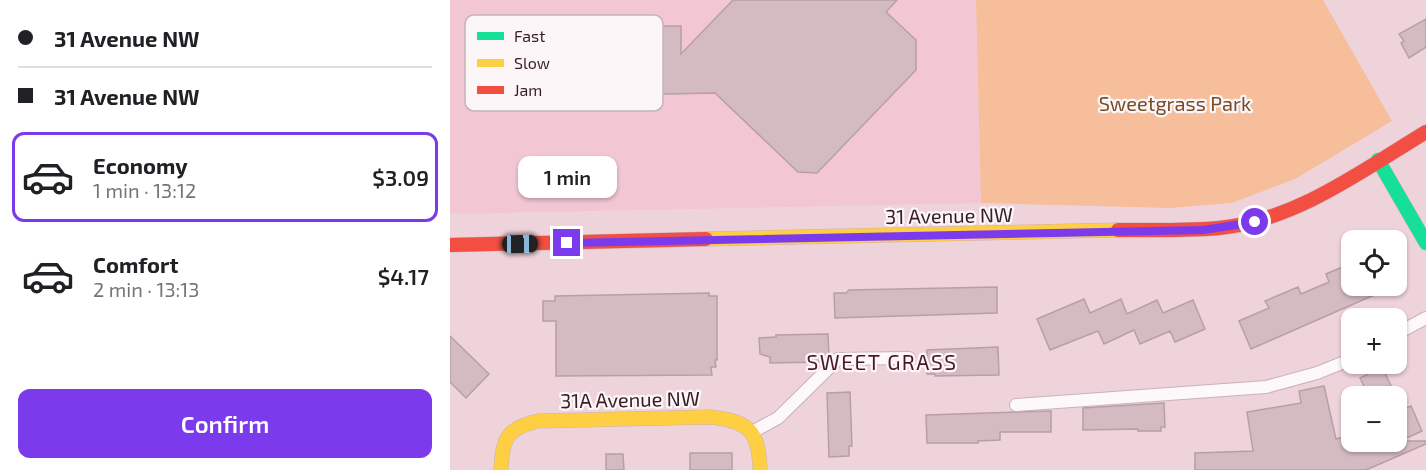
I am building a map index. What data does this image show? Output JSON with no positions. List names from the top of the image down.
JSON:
{
  "streets": {
    "street": ["31 Avenue NW", "31A Avenue NW"]
  },
  "districts": ["SWEET GRASS"],
  "parks": ["Sweetgrass Park"],
  "legend": ["Fast", "Slow", "Jam"],
  "page": {
    "banner": ["31 Avenue NW", "31 Avenue NW"],
    "list": [
      {
        "name": "Economy",
        "note": "1 min · 13:12",
        "value": "$3.09"
      },
      {
        "name": "Comfort",
        "note": "2 min · 13:13",
        "value": "$4.17"
      }
    ],
    "bubble": "1 min",
    "map_buttons": ["+", "−"],
    "buttons": "Confirm"
  }
}
